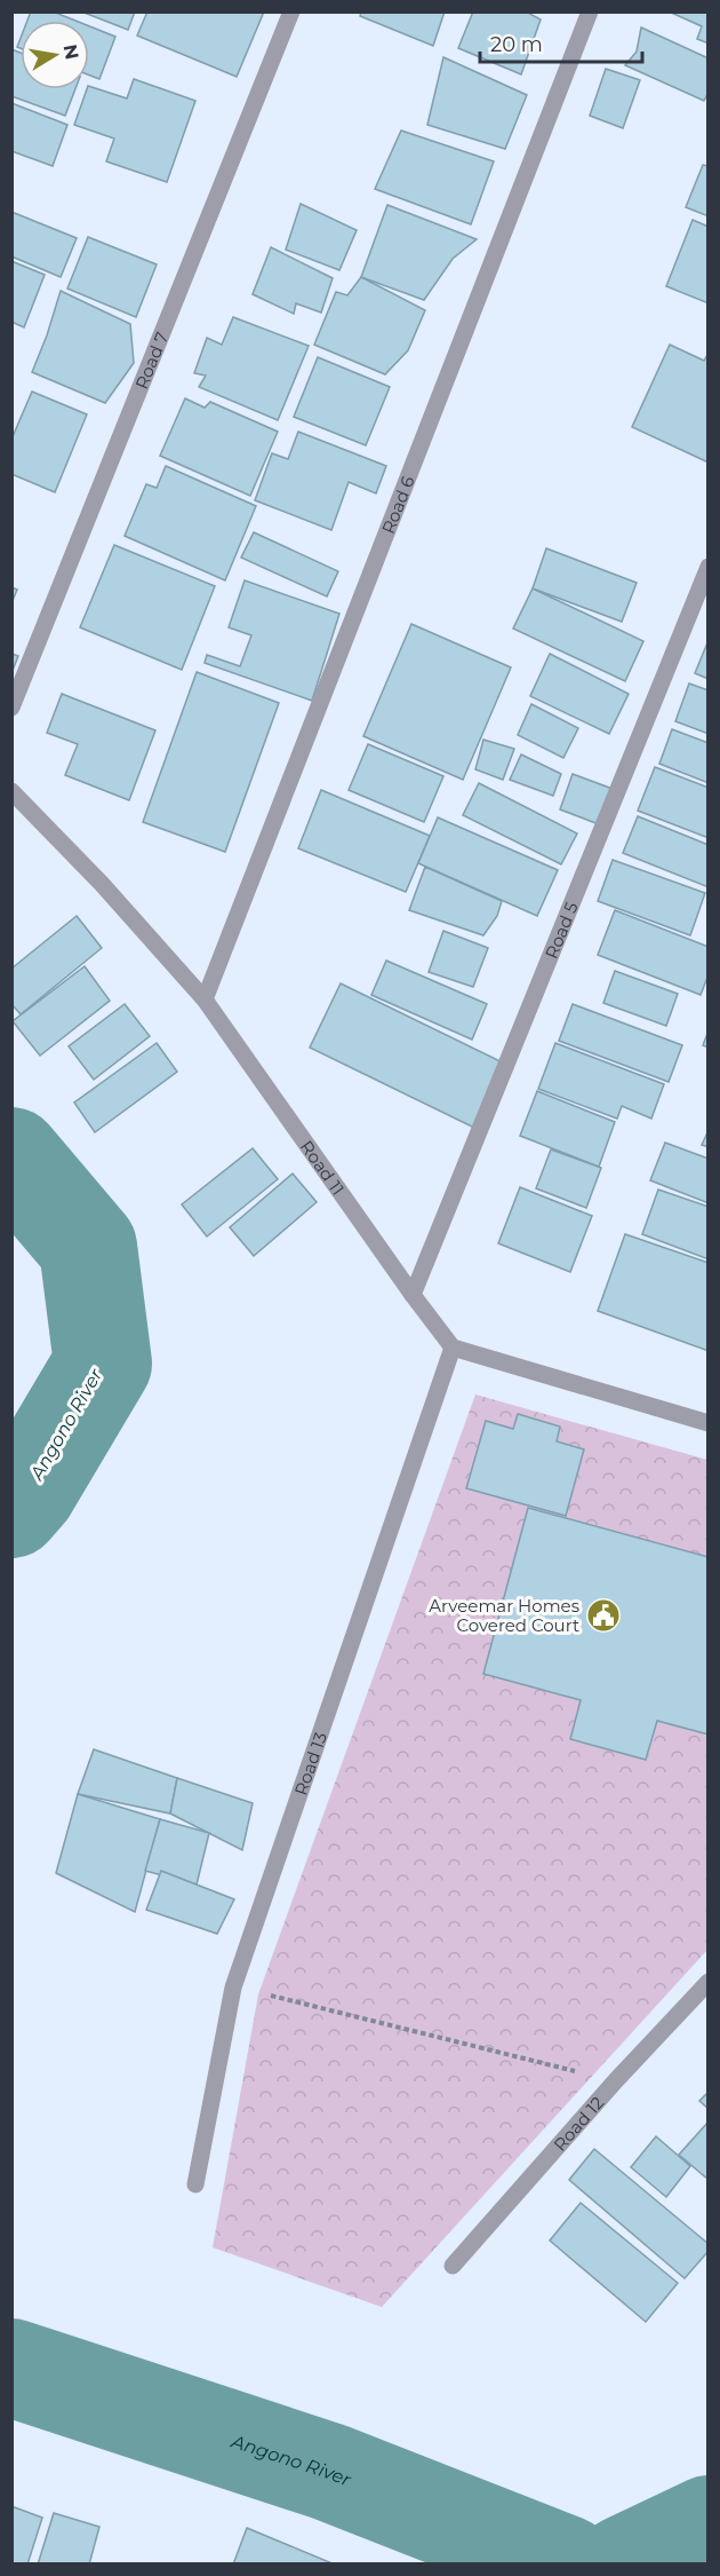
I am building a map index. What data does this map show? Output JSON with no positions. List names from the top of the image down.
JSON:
{
  "streets": {
    "street": [
      "Road 7",
      "Road 6",
      "Road 5",
      "Road 11",
      "Road 13",
      "Road 12"
    ]
  },
  "crossings": [
    ["Road 6", "Road 11"],
    ["Road 5", "Road 11"],
    ["Road 11", "Road 13"]
  ],
  "water": ["Angono River"],
  "places": {
    "public building": ["Arveemar Homes Covered Court"]
  },
  "scale_bar": "20 m",
  "north": "right"
}
